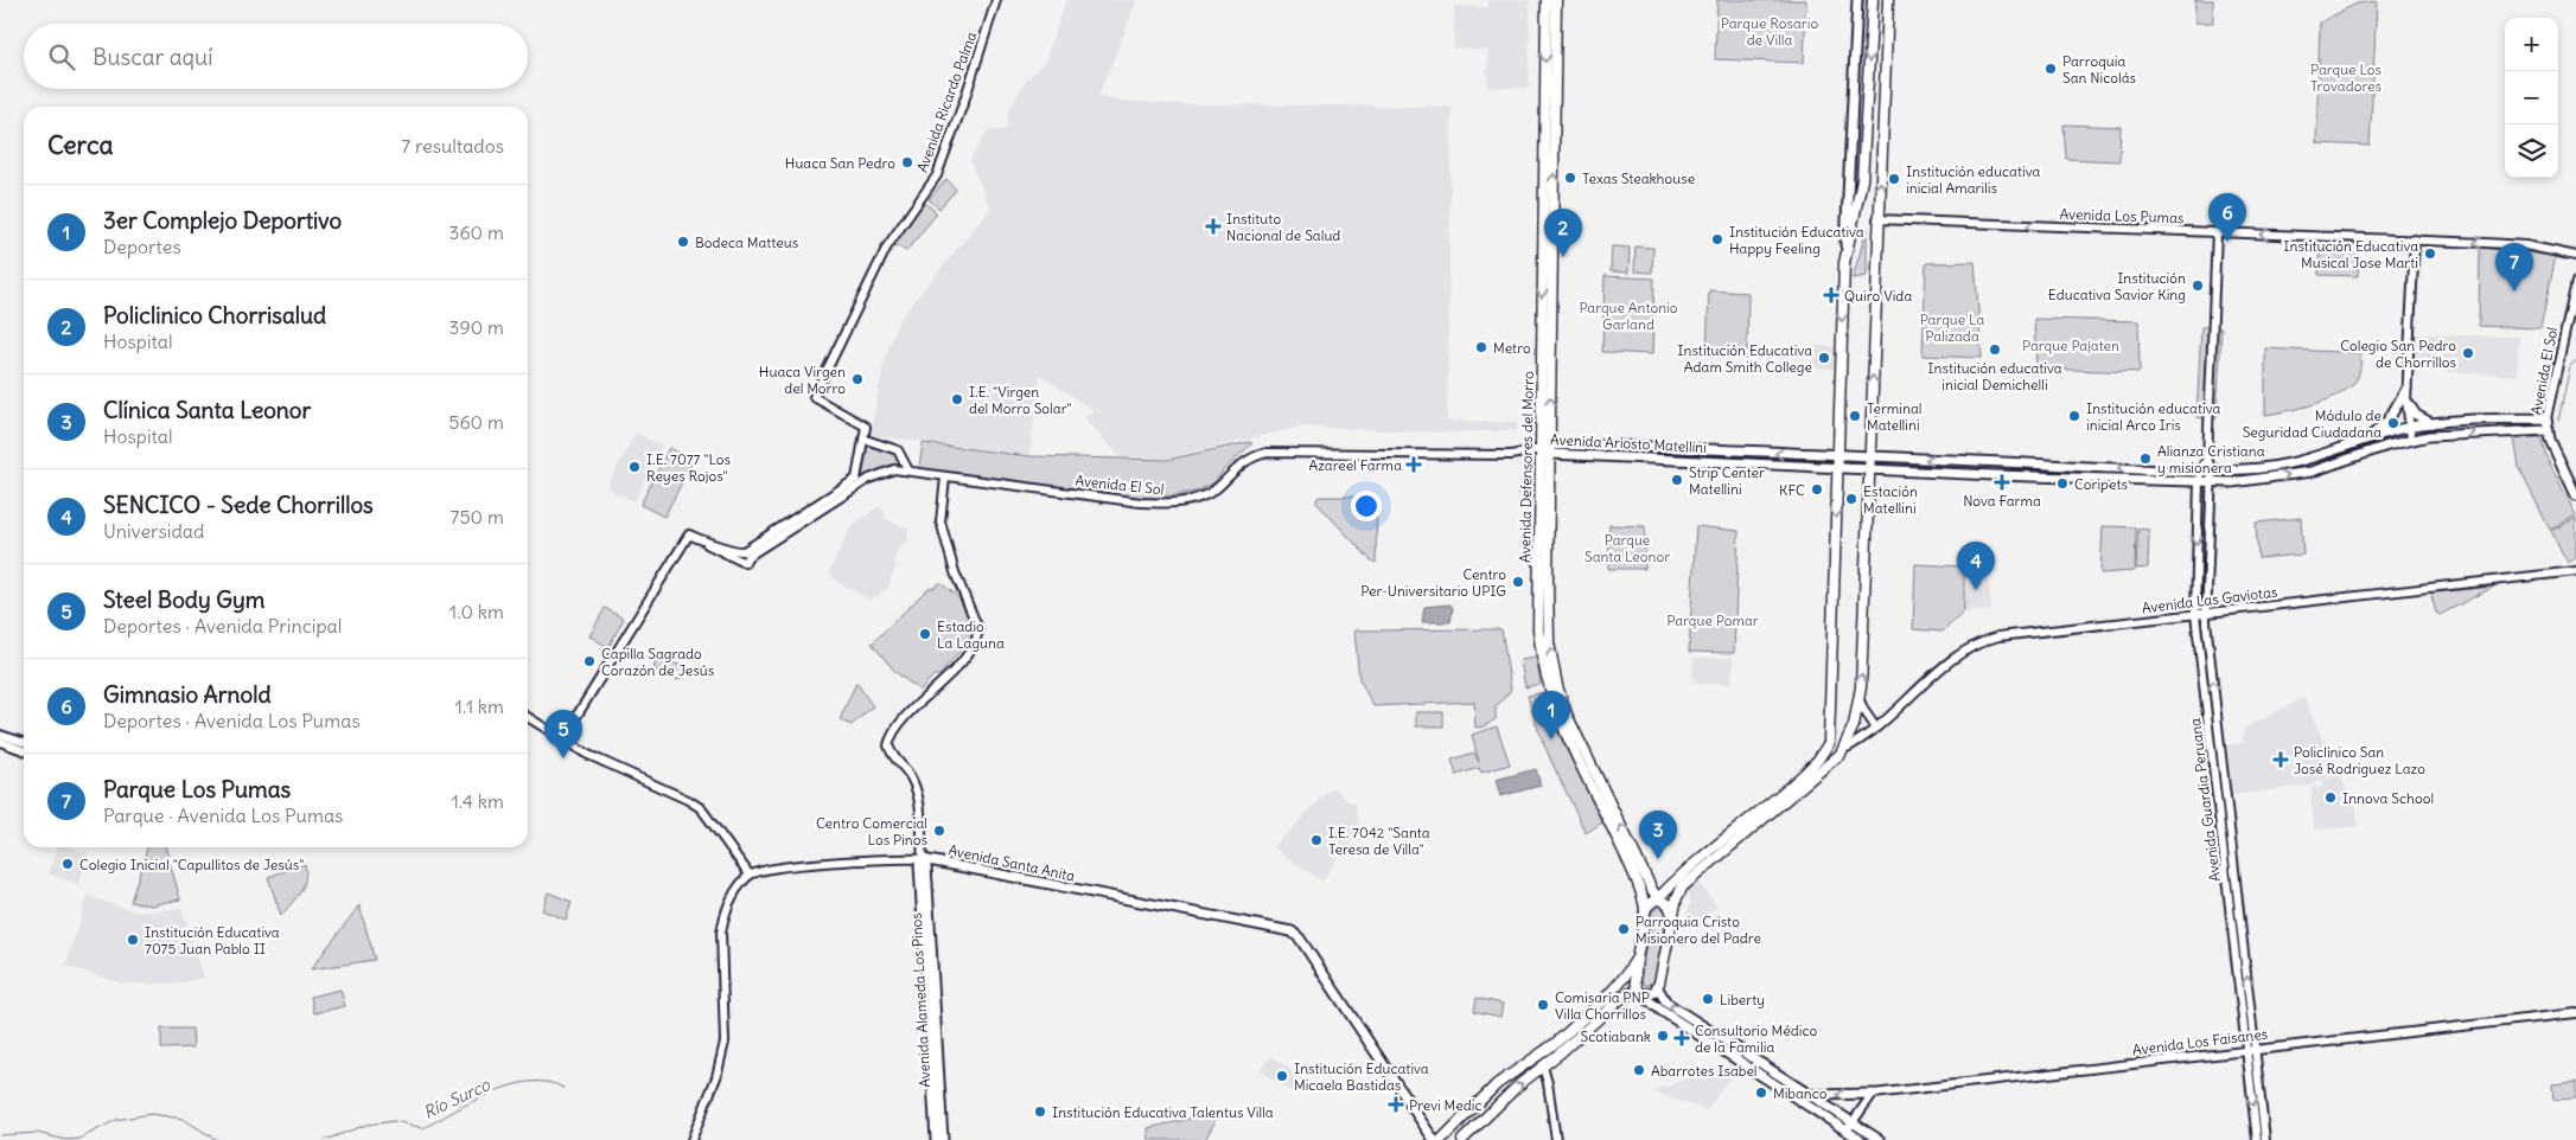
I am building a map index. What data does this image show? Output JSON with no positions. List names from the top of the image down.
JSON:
{
  "streets": {
    "main road": [
      "Avenida El Sol",
      "Avenida Ariosto Matellini",
      "Avenida Defensores del Morro",
      "Avenida Santa Anita",
      "Avenida Alameda Los Pinos"
    ],
    "street": [
      "Avenida Ricardo Palma",
      "Avenida Los Pumas",
      "Avenida Las Gaviotas",
      "Avenida Guardia Peruana",
      "Avenida Los Faisanes"
    ]
  },
  "crossings": [
    ["Avenida Los Pumas", "Avenida Guardia Peruana"],
    ["Avenida El Sol", "Avenida Ariosto Matellini"],
    ["Avenida El Sol", "Avenida Defensores del Morro"],
    ["Avenida El Sol", "Avenida Alameda Los Pinos"],
    ["Avenida Ariosto Matellini", "Avenida Defensores del Morro"],
    ["Avenida Ariosto Matellini", "Avenida Guardia Peruana"],
    ["Avenida Las Gaviotas", "Avenida Guardia Peruana"],
    ["Avenida Guardia Peruana", "Avenida Los Faisanes"],
    ["Avenida Santa Anita", "Avenida Alameda Los Pinos"]
  ],
  "one_way": ["Avenida Los Pumas"],
  "water": ["Río Surco"],
  "parks": [
    "Parque Rosario de Villa",
    "Parque Los Trovadores",
    "Parque Antonio Garland",
    "Parque La Palizada",
    "Parque Pajaten",
    "Parque Santa Leonor",
    "Parque Pomar"
  ],
  "places": {
    "other": [
      "Parroquia San Nicolás",
      "Huaca San Pedro",
      "Texas Steakhouse",
      "Institución educativa inicial Amarilis",
      "Institución Educativa Happy Feeling",
      "Bodeca Matteus",
      "Institución Educativa Musical Jose Marti",
      "Institución Educativa Savior King",
      "Metro",
      "Institución educativa inicial Demichelli",
      "Colegio San Pedro de Chorrillos",
      "Institución Educativa Adam Smith College",
      "Huaca Virgen del Morro",
      "I.E. \"Virgen del Morro Solar\"",
      "Terminal Matellini",
      "Institución educativa inicial Arco Iris",
      "Módulo de Seguridad Ciudadana",
      "Alianza Cristiana y misionera",
      "I.E. 7077 \"Los Reyes Rojos\"",
      "Strip Center Matellini",
      "Coripets",
      "KFC",
      "Estación Matellini",
      "Centro Per-Universitario UPIG",
      "Estadio La Laguna",
      "Capilla Sagrado Corazón de Jesús",
      "Innova School",
      "Centro Comercial Los Pinos",
      "I.E. 7042 \"Santa Teresa de Villa\"",
      "Colegio Inicial \"Capullitos de Jesús\"",
      "Parroquia Cristo Misionero del Padre",
      "Institución Educativa 7075 Juan Pablo II",
      "Liberty",
      "Comisaría PNP Villa Chorrillos",
      "Scotiabank",
      "Abarrotes Isabel",
      "Institución Educativa Micaela Bastidas",
      "Mibanco",
      "Institución Educativa Talentus Villa"
    ],
    "health": [
      "Instituto Nacional de Salud",
      "Quiro Vida",
      "Azareel Farma",
      "Nova Farma",
      "Policlínico San José Rodriguez Lazo",
      "Consultorio Médico de la Familia",
      "Previ Medic"
    ]
  },
  "page": {
    "map_buttons": ["+", "−"],
    "search": "Buscar aquí",
    "heading": ["Cerca", "7 resultados"],
    "list": [
      {
        "mark": "1",
        "name": "3er Complejo Deportivo",
        "note": "Deportes",
        "value": "360 m"
      },
      {
        "mark": "2",
        "name": "Policlinico Chorrisalud",
        "note": "Hospital",
        "value": "390 m"
      },
      {
        "mark": "3",
        "name": "Clínica Santa Leonor",
        "note": "Hospital",
        "value": "560 m"
      },
      {
        "mark": "4",
        "name": "SENCICO - Sede Chorrillos",
        "note": "Universidad",
        "value": "750 m"
      },
      {
        "mark": "5",
        "name": "Steel Body Gym",
        "note": "Deportes · Avenida Principal",
        "value": "1.0 km"
      },
      {
        "mark": "6",
        "name": "Gimnasio Arnold",
        "note": "Deportes · Avenida Los Pumas",
        "value": "1.1 km"
      },
      {
        "mark": "7",
        "name": "Parque Los Pumas",
        "note": "Parque · Avenida Los Pumas",
        "value": "1.4 km"
      }
    ],
    "pins": [
      "6",
      "2",
      "7",
      "4",
      "1",
      "5",
      "3"
    ]
  }
}
